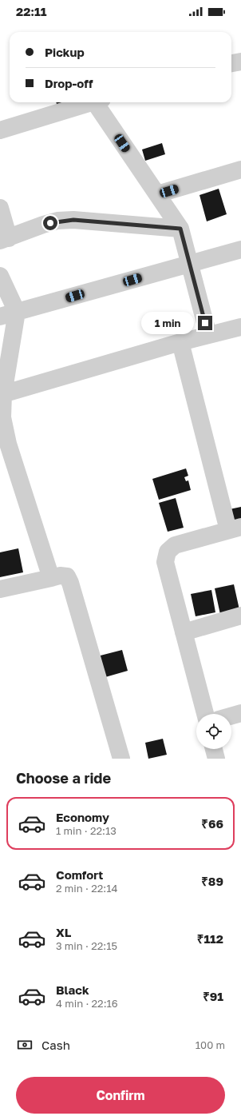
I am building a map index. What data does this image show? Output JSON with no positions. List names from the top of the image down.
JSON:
{
  "page": {
    "status": "22:11",
    "banner": ["Pickup", "Drop-off"],
    "bubble": "1 min",
    "heading": "Choose a ride",
    "list": [
      {
        "name": "Economy",
        "note": "1 min · 22:13",
        "value": "₹66"
      },
      {
        "name": "Comfort",
        "note": "2 min · 22:14",
        "value": "₹89"
      },
      {
        "name": "XL",
        "note": "3 min · 22:15",
        "value": "₹112"
      },
      {
        "name": "Black",
        "note": "4 min · 22:16",
        "value": "₹91"
      }
    ],
    "pay": ["Cash", "100 m"],
    "buttons": "Confirm"
  }
}
